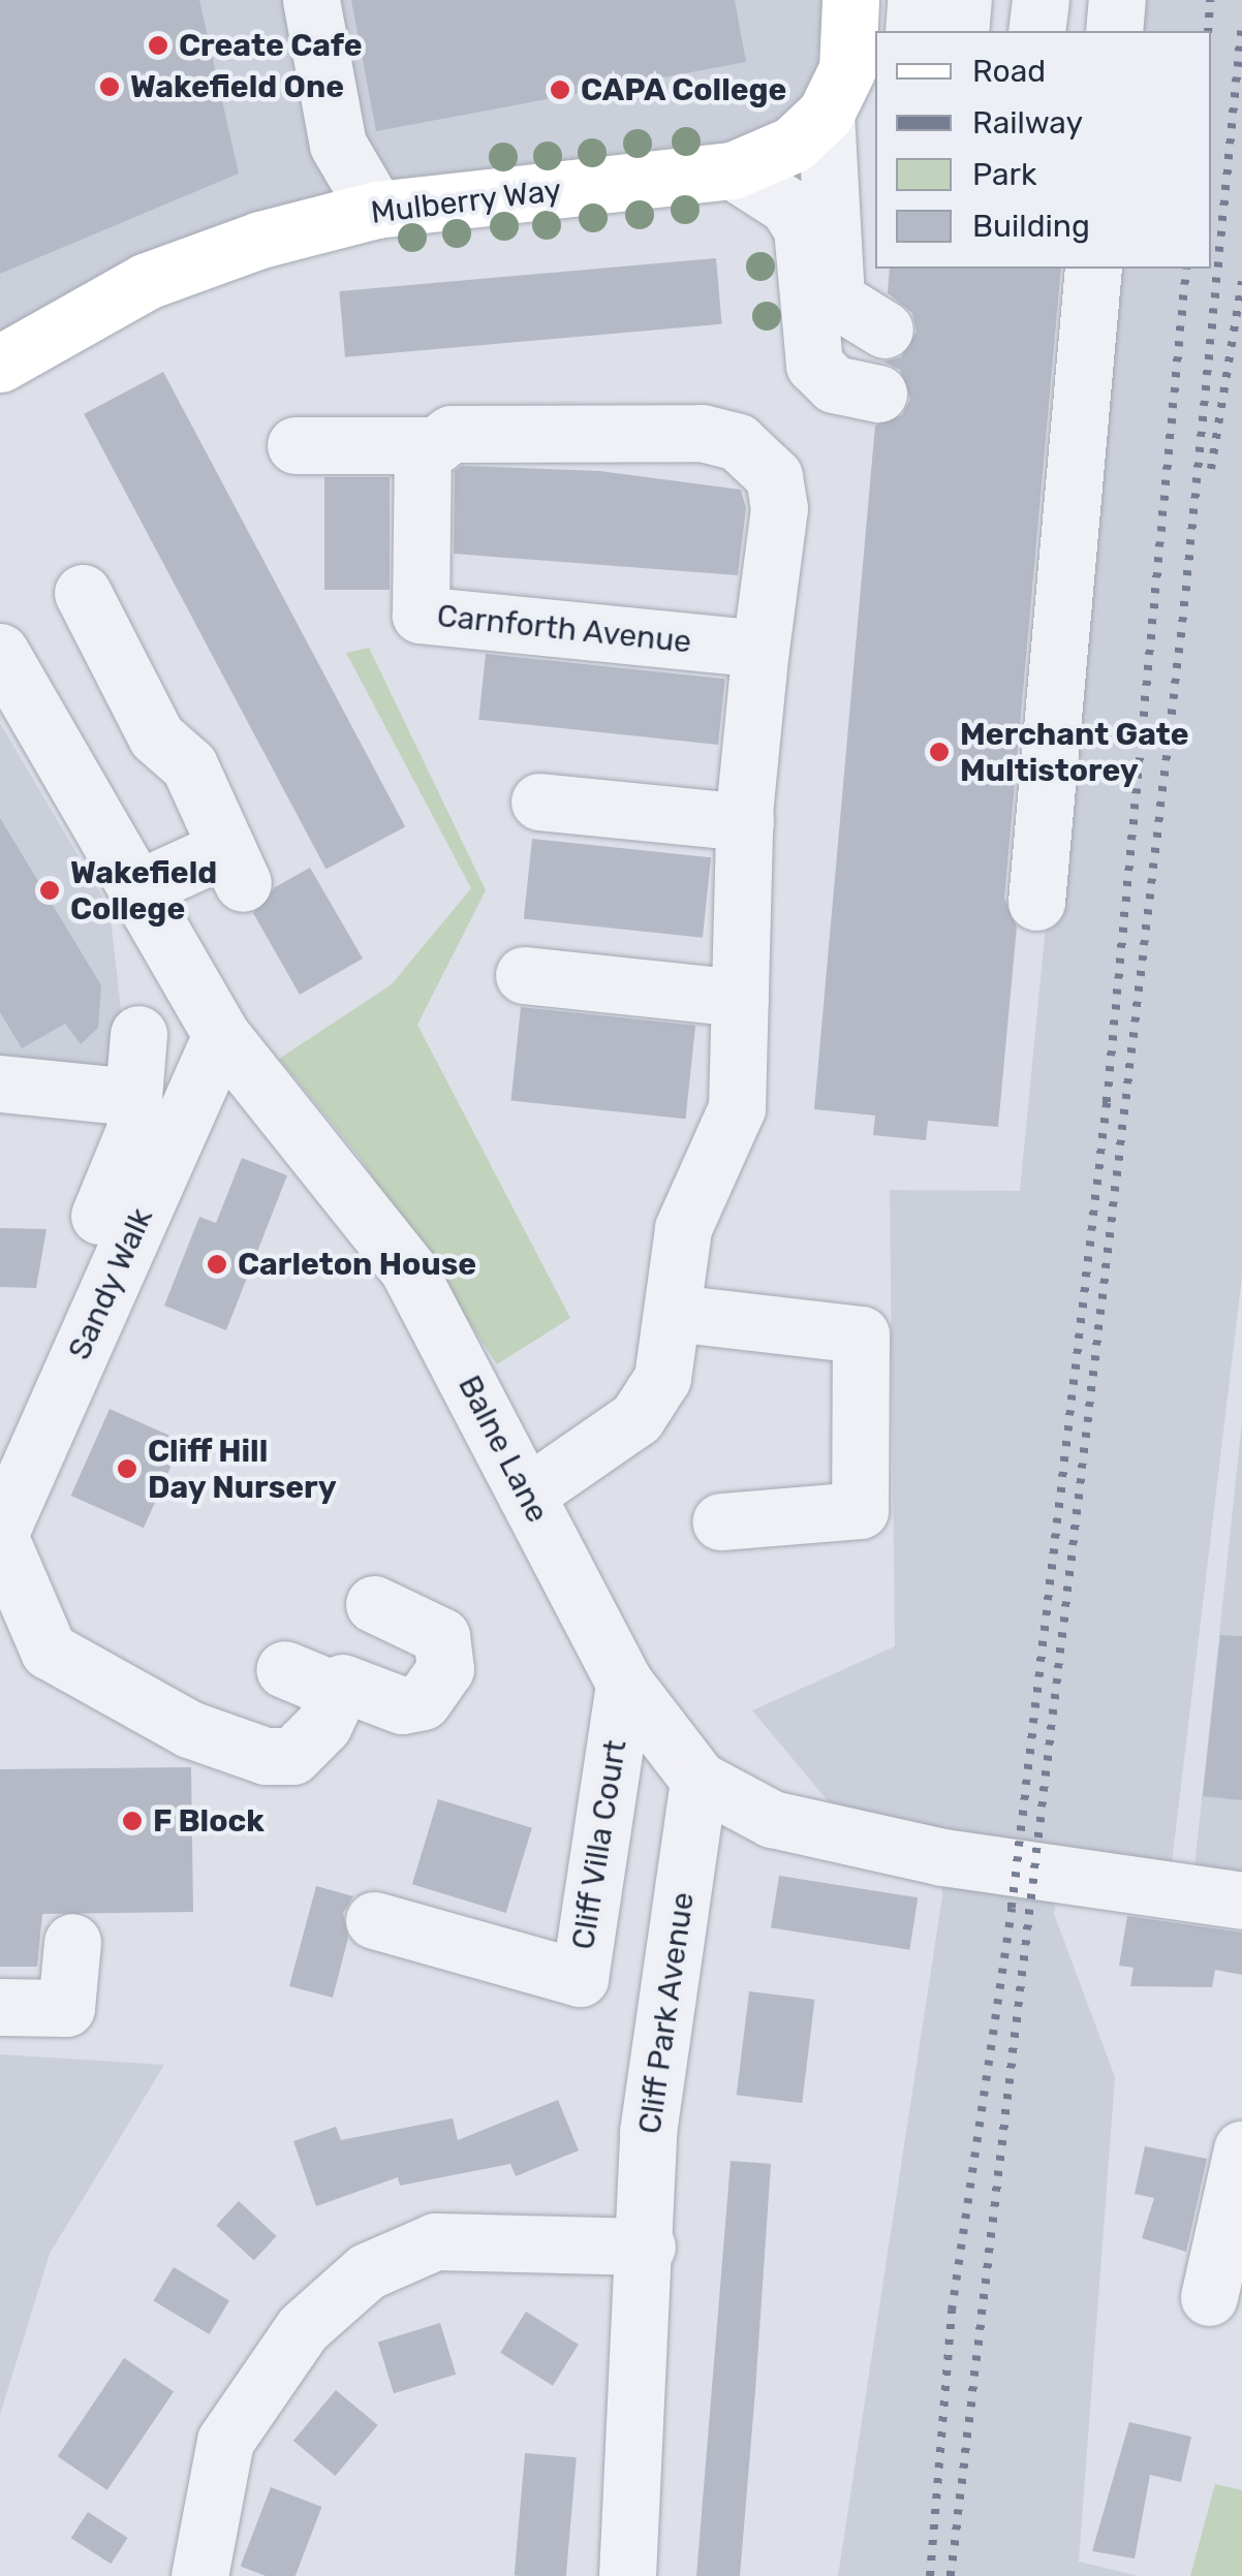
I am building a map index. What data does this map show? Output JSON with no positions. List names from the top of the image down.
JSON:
{
  "streets": {
    "main road": ["Mulberry Way"],
    "street": [
      "Carnforth Avenue",
      "Sandy Walk",
      "Balne Lane",
      "Cliff Villa Court",
      "Cliff Park Avenue"
    ]
  },
  "crossings": [
    ["Sandy Walk", "Balne Lane"],
    ["Balne Lane", "Cliff Villa Court"],
    ["Balne Lane", "Cliff Park Avenue"]
  ],
  "places": [
    "Create Cafe",
    "Wakefield One",
    "CAPA College",
    "Merchant Gate Multistorey",
    "Wakefield College",
    "Carleton House",
    "Cliff Hill Day Nursery",
    "F Block"
  ],
  "legend": [
    "Road",
    "Railway",
    "Park",
    "Building"
  ]
}
